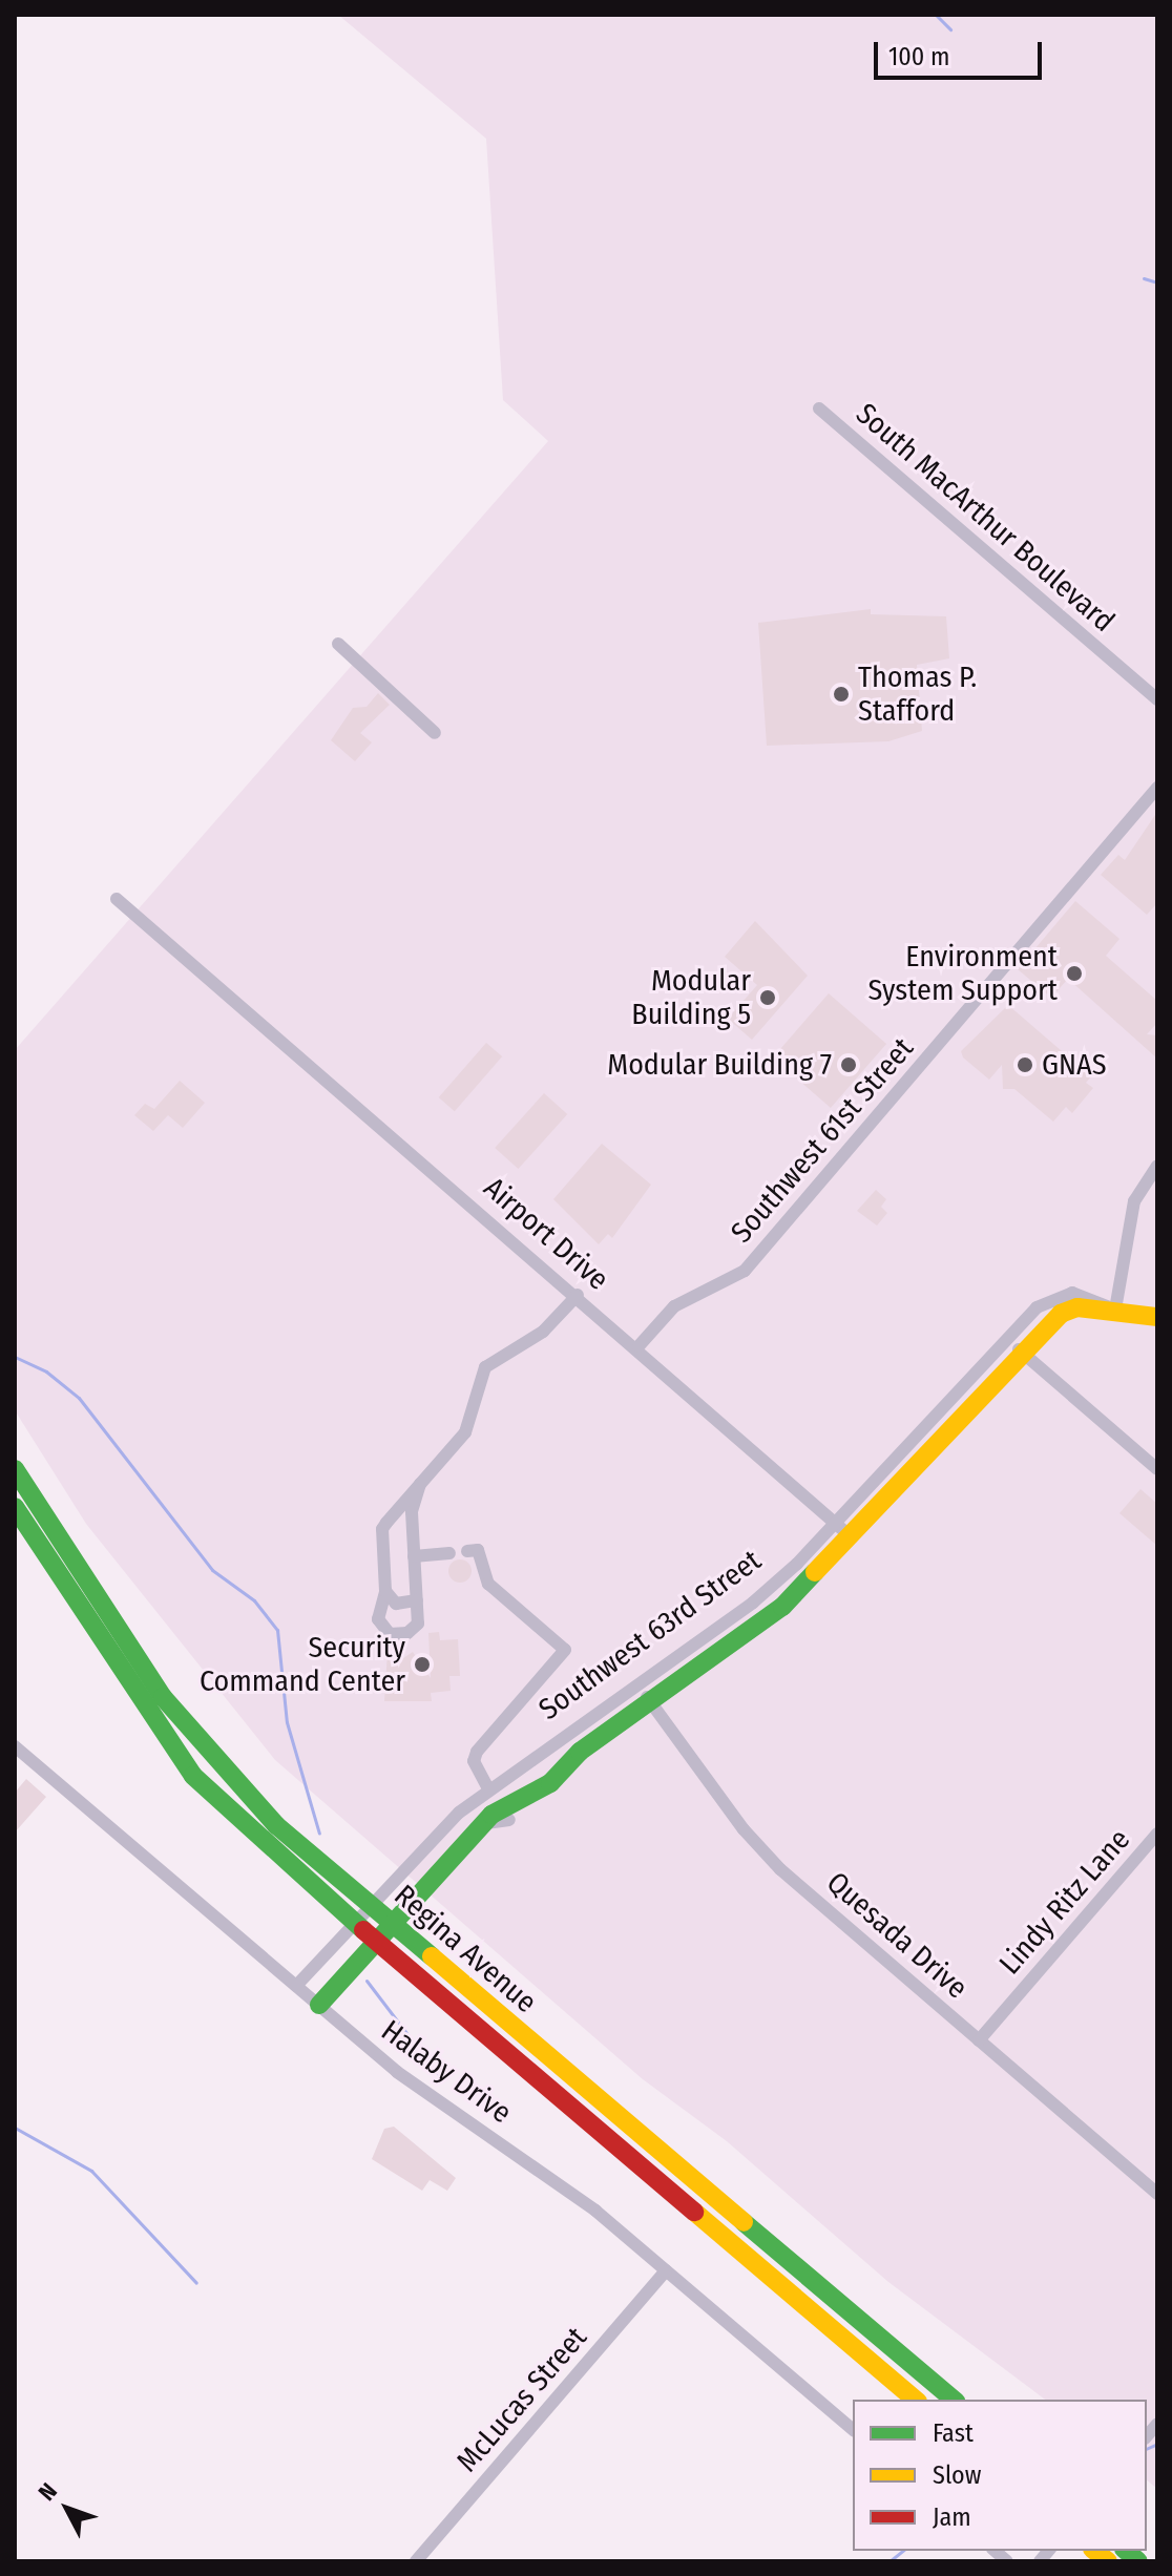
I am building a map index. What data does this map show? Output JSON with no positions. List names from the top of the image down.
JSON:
{
  "streets": {
    "main road": ["Southwest 63rd Street", "Regina Avenue"],
    "street": [
      "South MacArthur Boulevard",
      "Southwest 61st Street",
      "Airport Drive",
      "Lindy Ritz Lane",
      "Quesada Drive",
      "Halaby Drive",
      "McLucas Street"
    ]
  },
  "crossings": [
    ["Southwest 61st Street", "Airport Drive"],
    ["Airport Drive", "Southwest 63rd Street"],
    ["Southwest 63rd Street", "Quesada Drive"],
    ["Southwest 63rd Street", "Regina Avenue"],
    ["Southwest 63rd Street", "Halaby Drive"],
    ["Lindy Ritz Lane", "Quesada Drive"],
    ["Halaby Drive", "McLucas Street"]
  ],
  "places": [
    "Thomas P. Stafford",
    "Environment System Support",
    "Modular Building 5",
    "Modular Building 7",
    "GNAS",
    "Security Command Center"
  ],
  "legend": ["Fast", "Slow", "Jam"],
  "scale_bar": "100 m",
  "north": "top left"
}
